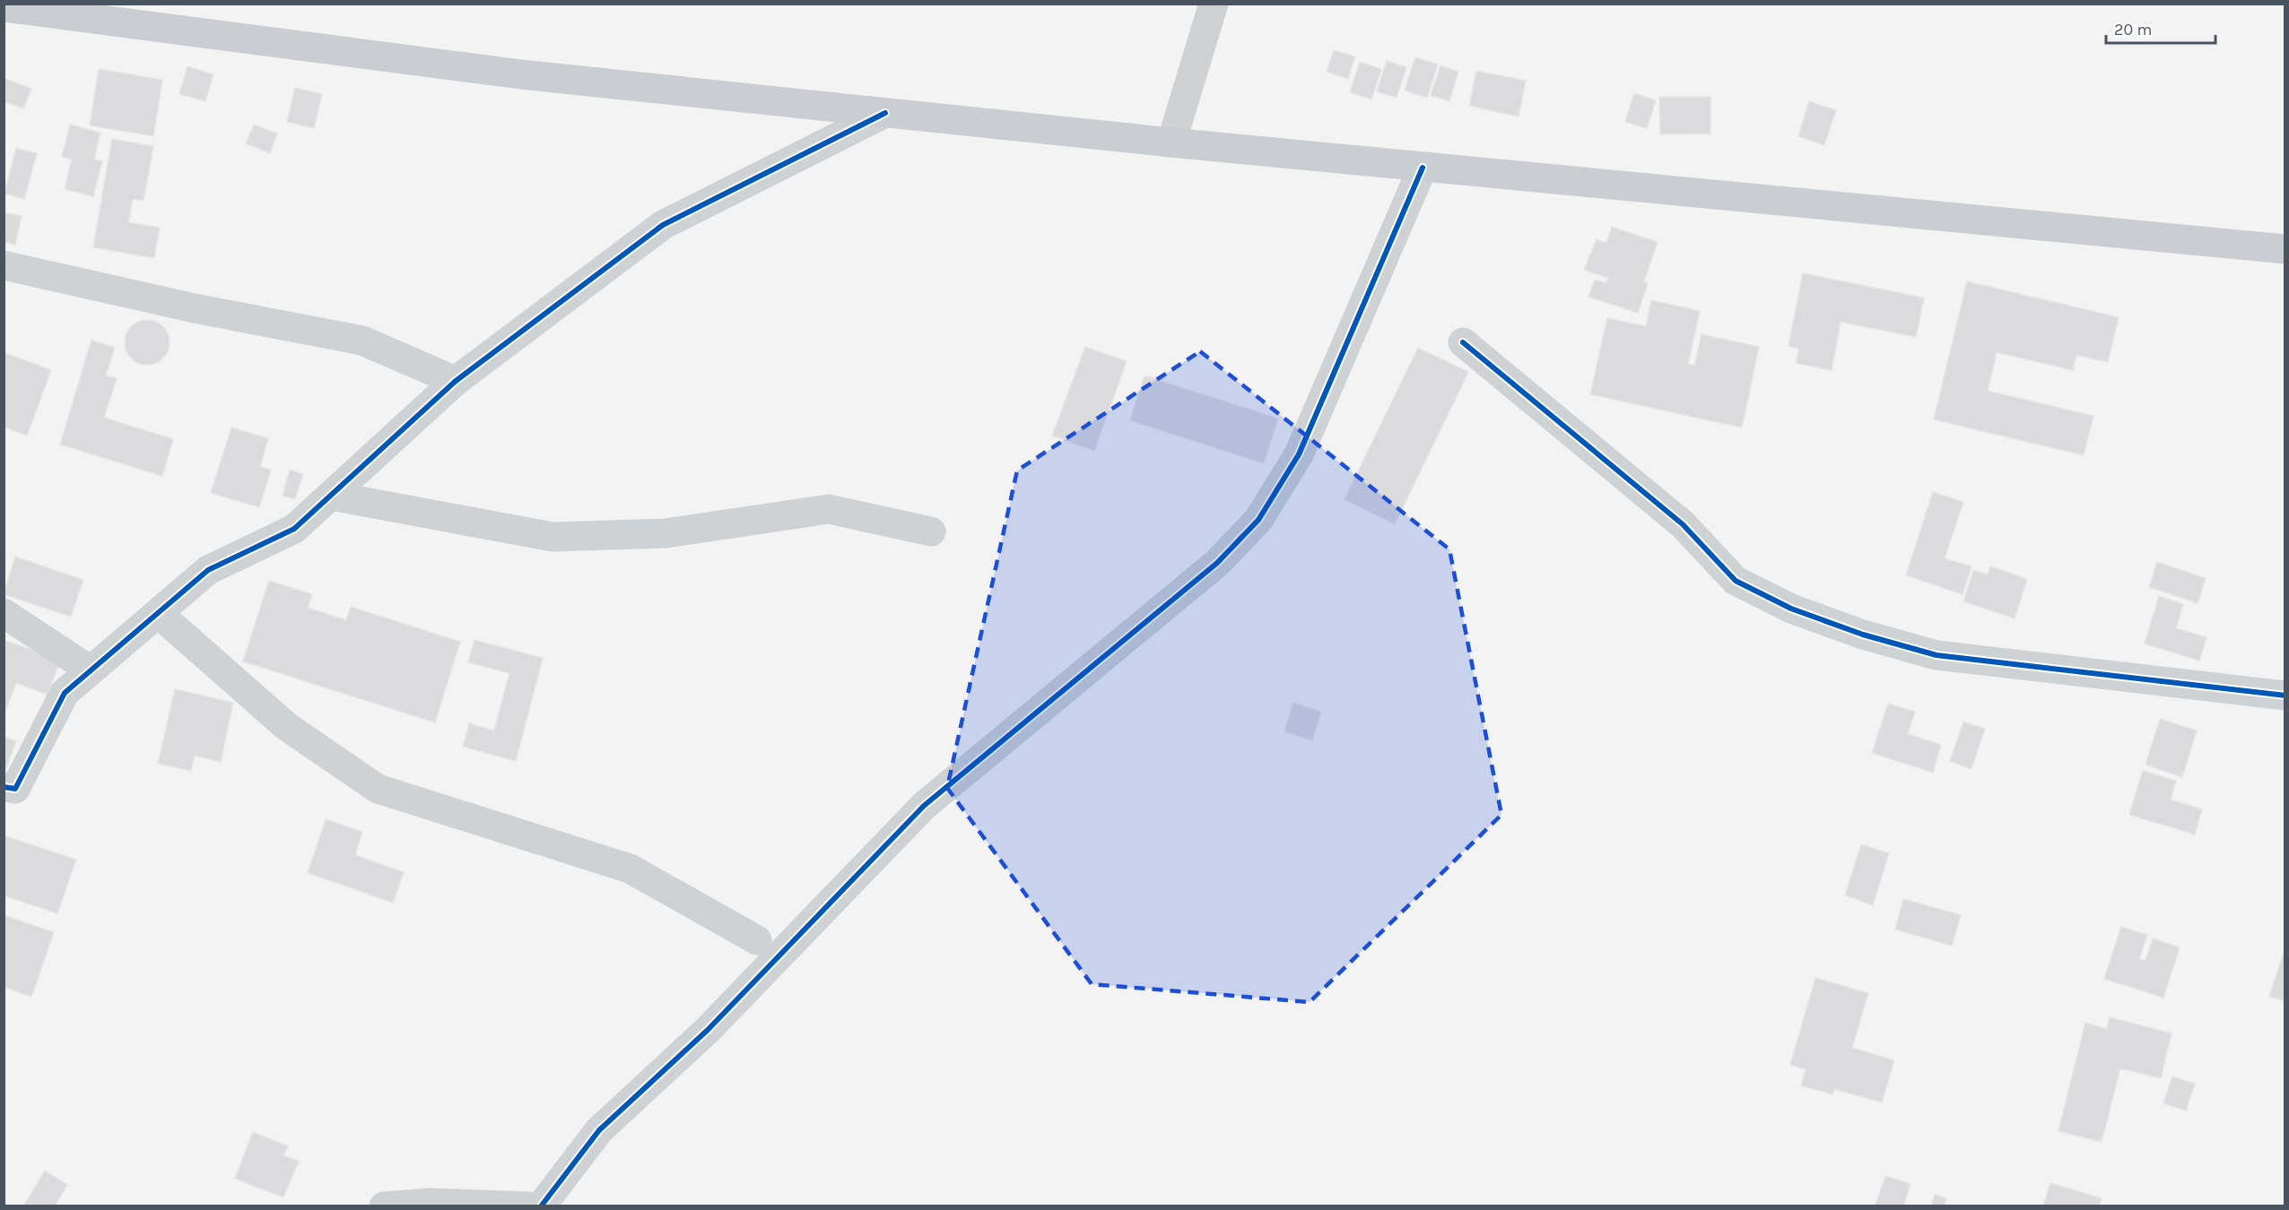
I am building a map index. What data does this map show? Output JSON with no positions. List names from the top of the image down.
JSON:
{
  "scale_bar": "20 m"
}
